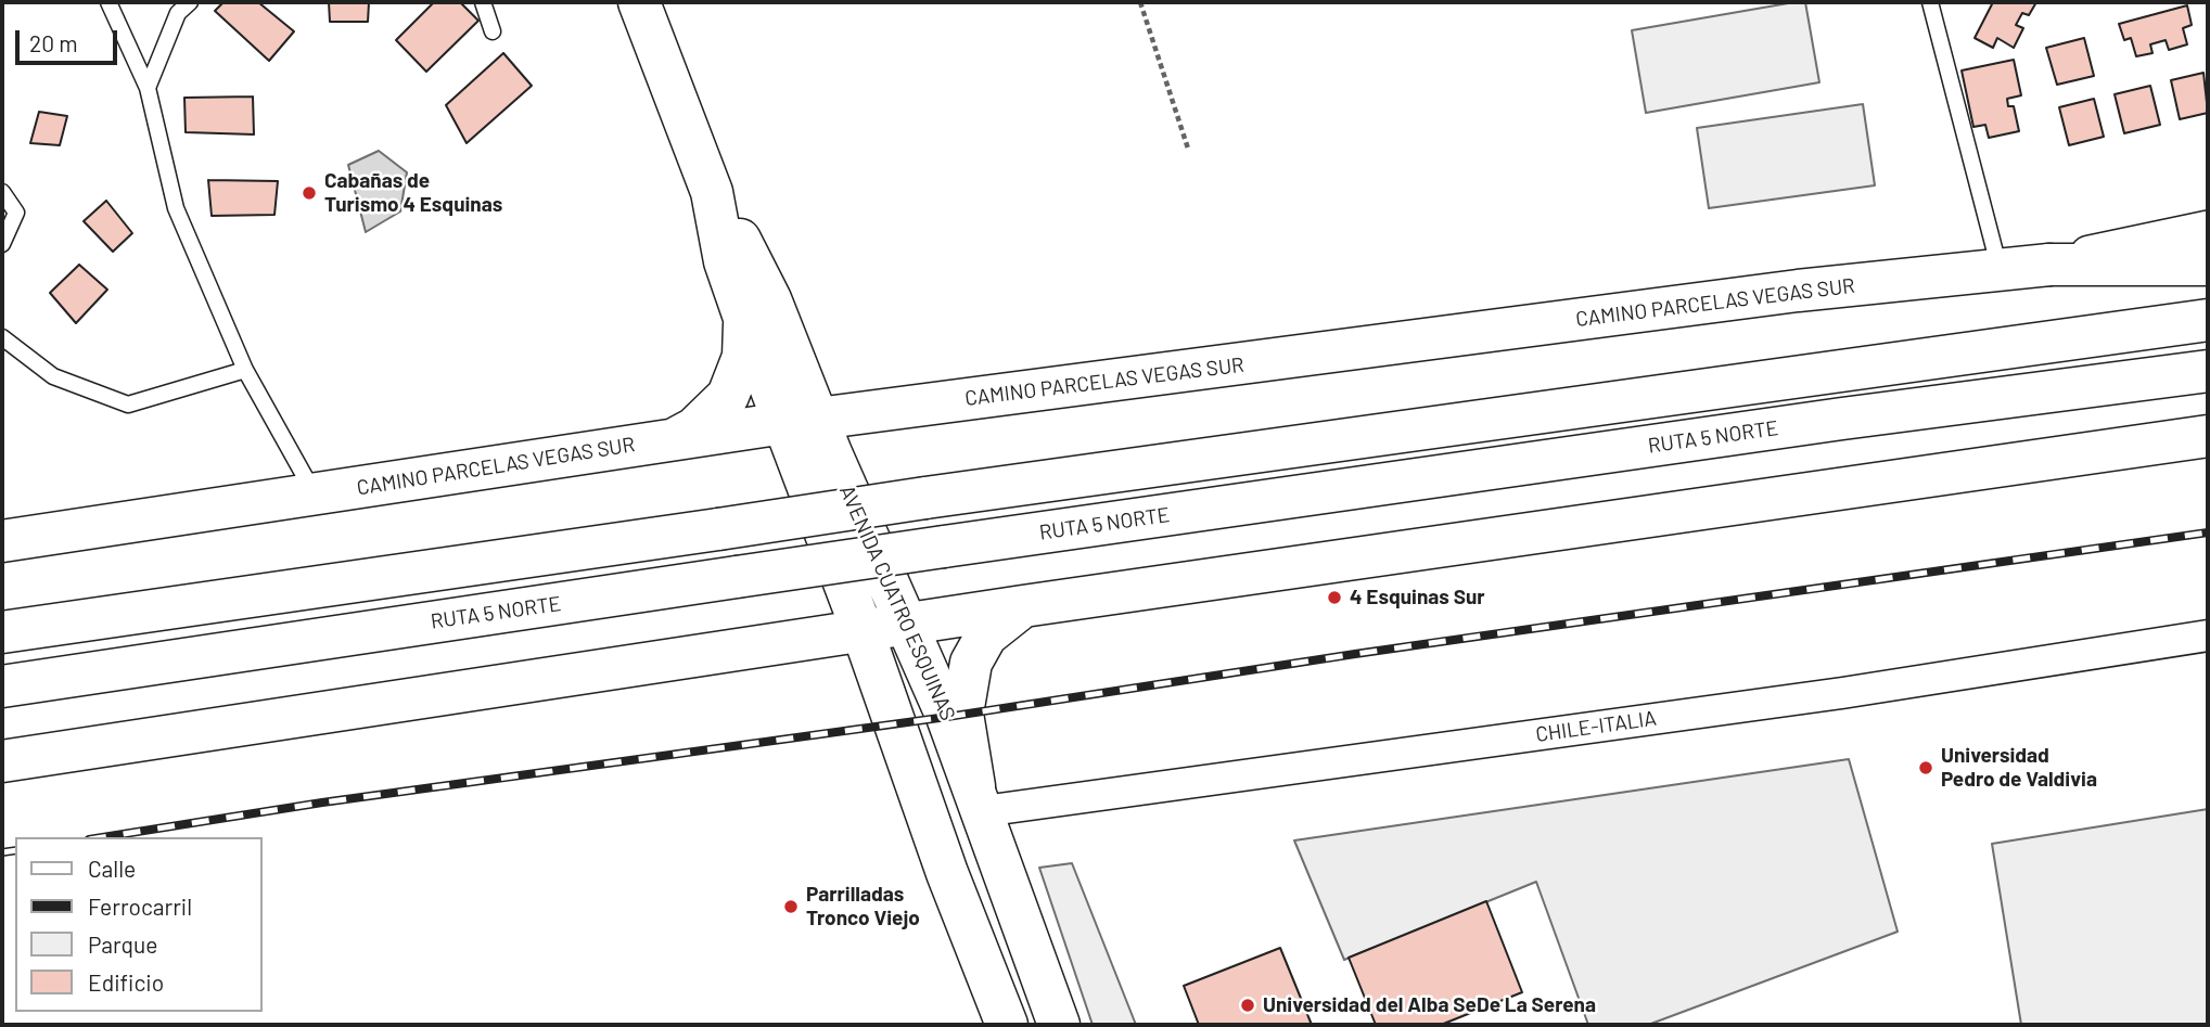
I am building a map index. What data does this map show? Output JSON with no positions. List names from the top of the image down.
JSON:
{
  "streets": {
    "main road": ["CAMINO PARCELAS VEGAS SUR", "RUTA 5 NORTE", "AVENIDA CUATRO ESQUINAS"],
    "street": ["CHILE-ITALIA"]
  },
  "crossings": [
    ["CAMINO PARCELAS VEGAS SUR", "AVENIDA CUATRO ESQUINAS"],
    ["AVENIDA CUATRO ESQUINAS", "CHILE-ITALIA"]
  ],
  "places": [
    "Cabañas de Turismo 4 Esquinas",
    "4 Esquinas Sur",
    "Universidad Pedro de Valdivia",
    "Parrilladas Tronco Viejo",
    "Universidad del Alba SeDe La Serena"
  ],
  "legend": [
    "Calle",
    "Ferrocarril",
    "Parque",
    "Edificio"
  ],
  "scale_bar": "20 m"
}
